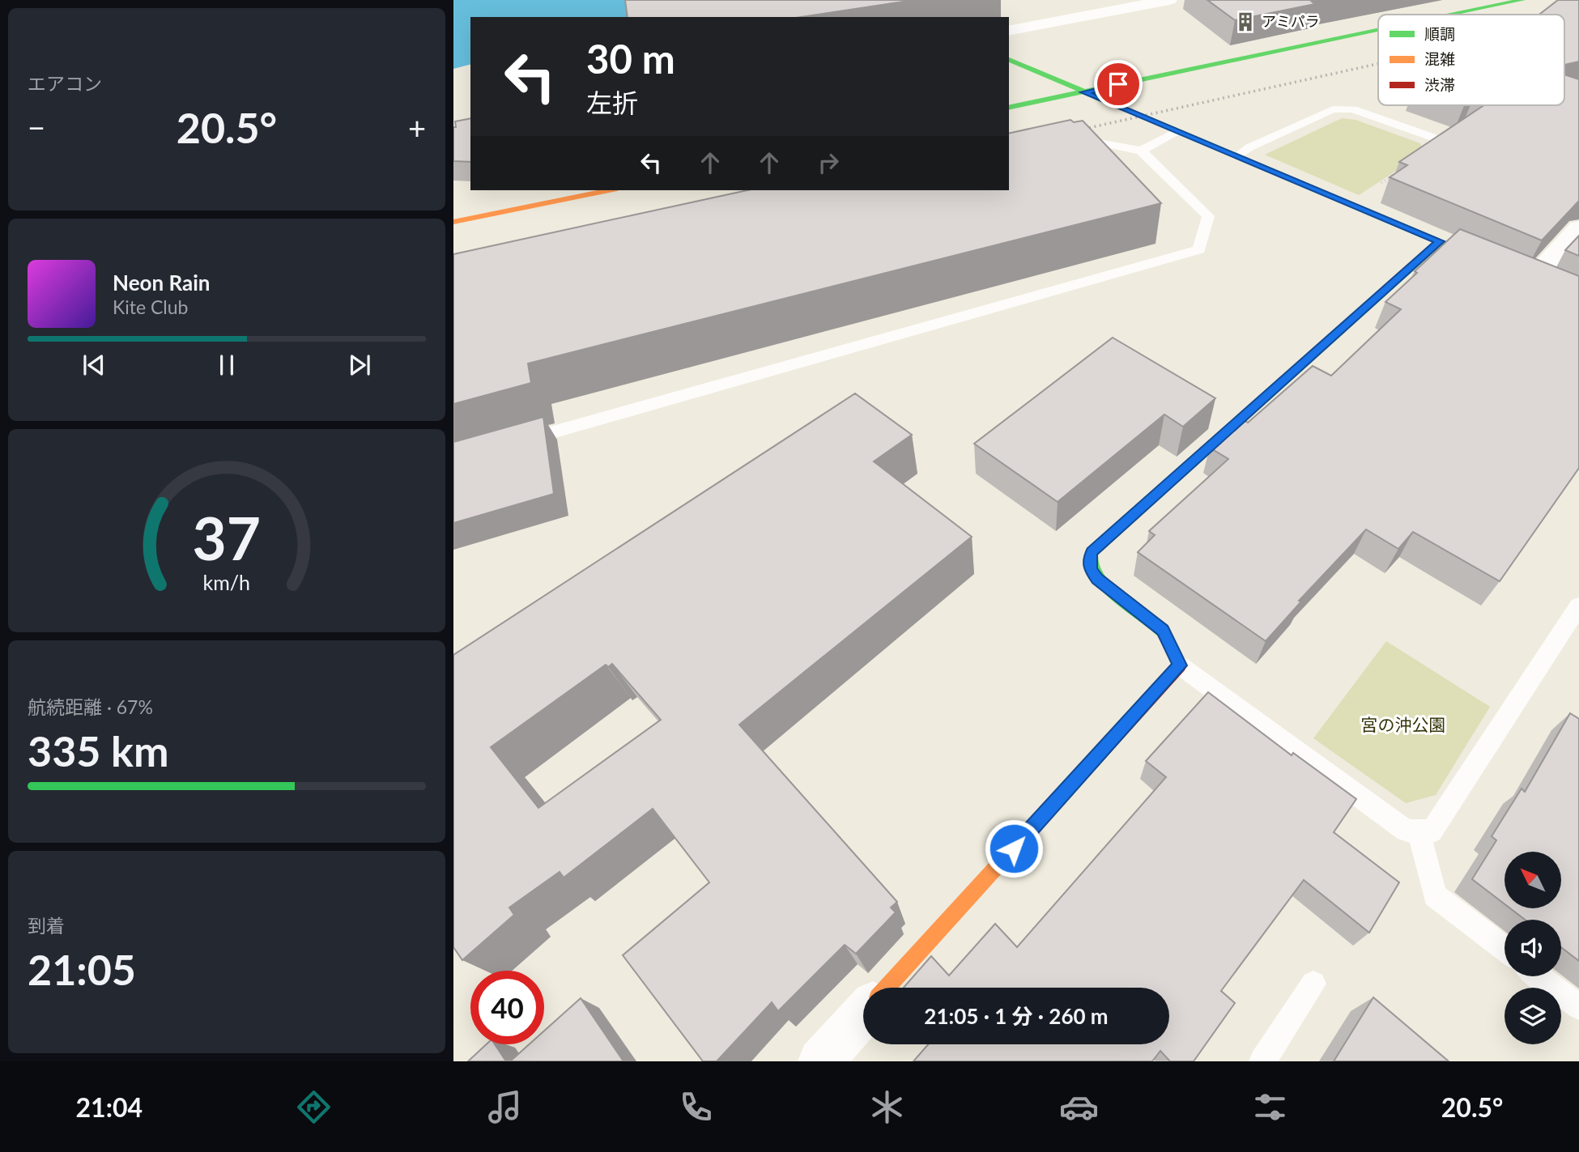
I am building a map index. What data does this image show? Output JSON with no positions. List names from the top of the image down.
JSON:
{
  "parks": ["宮の沖公園"],
  "places": {
    "building": ["アミパラ"]
  },
  "legend": ["順調", "混雑", "渋滞"],
  "north": "top left",
  "page": {
    "tile": [
      "エアコン",
      ["航続距離 · 67%", "335 km"],
      ["到着", "21:05"]
    ],
    "turn": ["30 m", "左折"],
    "heat": ["−", "20.5°", "+"],
    "song": ["Neon Rain", "Kite Club"],
    "limit": "40",
    "trip": "21:05 · 1 分 · 260 m",
    "tabs": ["21:04", "20.5°"],
    "gauge": ["37", "km/h"]
  }
}
